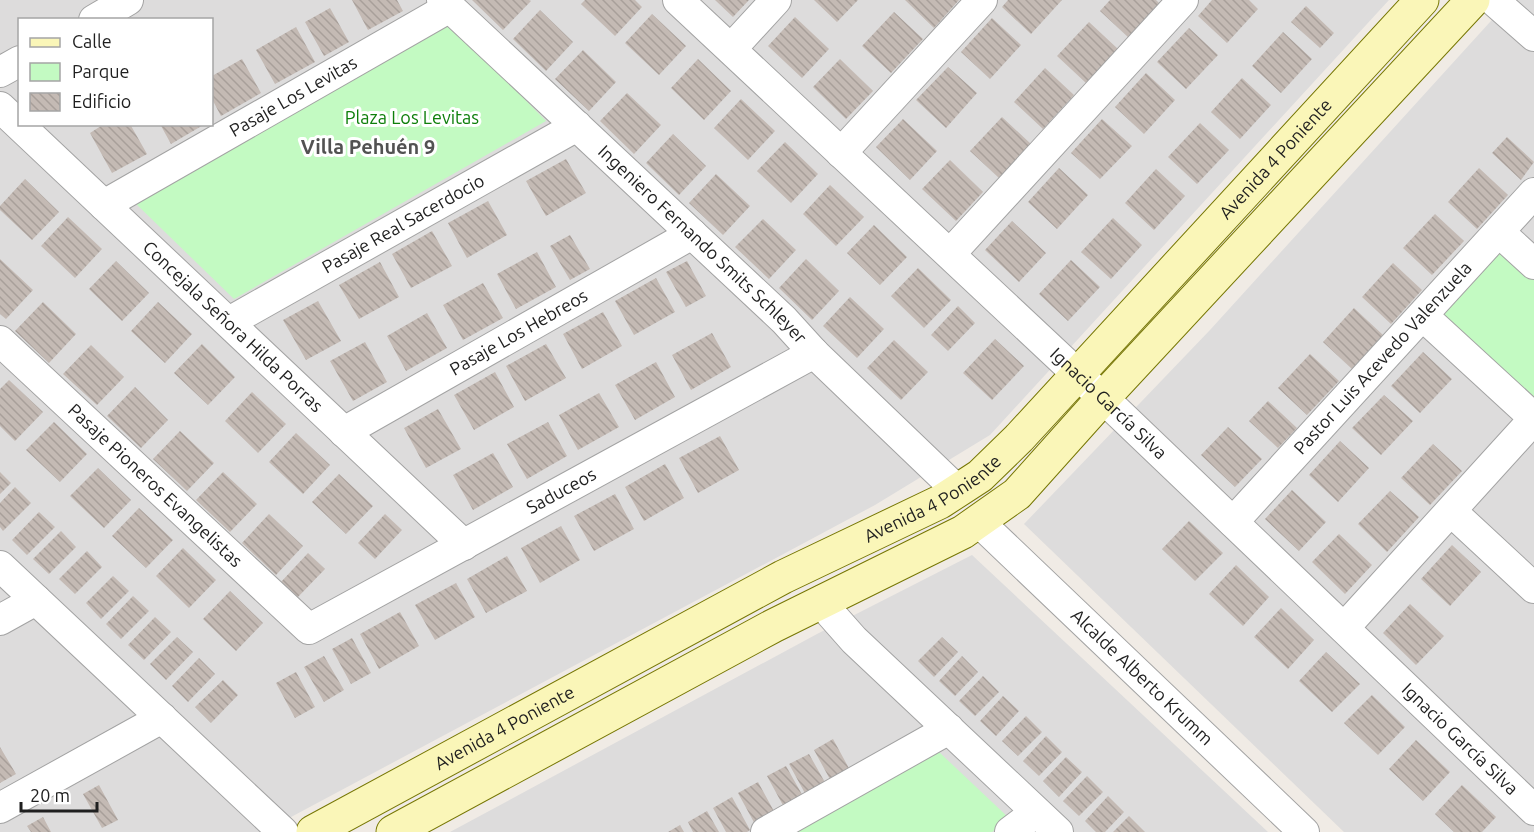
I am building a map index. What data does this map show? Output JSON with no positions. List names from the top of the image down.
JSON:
{
  "streets": {
    "street": [
      "Pasaje Los Levitas",
      "Avenida 4 Poniente",
      "Pasaje Real Sacerdocio",
      "Ingeniero Fernando Smits Schleyer",
      "Concejala Señora Hilda Porras",
      "Pasaje Los Hebreos",
      "Pastor Luis Acevedo Valenzuela",
      "Ignacio García Silva",
      "Pasaje Pioneros Evangelistas",
      "Saduceos",
      "Alcalde Alberto Krumm"
    ]
  },
  "crossings": [
    ["Pasaje Los Levitas", "Ingeniero Fernando Smits Schleyer"],
    ["Pasaje Los Levitas", "Concejala Señora Hilda Porras"],
    ["Avenida 4 Poniente", "Ingeniero Fernando Smits Schleyer"],
    ["Avenida 4 Poniente", "Ignacio García Silva"],
    ["Avenida 4 Poniente", "Alcalde Alberto Krumm"],
    ["Pasaje Real Sacerdocio", "Ingeniero Fernando Smits Schleyer"],
    ["Pasaje Real Sacerdocio", "Concejala Señora Hilda Porras"],
    ["Ingeniero Fernando Smits Schleyer", "Pasaje Los Hebreos"],
    ["Ingeniero Fernando Smits Schleyer", "Saduceos"],
    ["Concejala Señora Hilda Porras", "Pasaje Los Hebreos"],
    ["Concejala Señora Hilda Porras", "Saduceos"],
    ["Pastor Luis Acevedo Valenzuela", "Ignacio García Silva"],
    ["Pasaje Pioneros Evangelistas", "Saduceos"]
  ],
  "districts": ["Villa Pehuén 9"],
  "parks": ["Plaza Los Levitas"],
  "legend": ["Calle", "Parque", "Edificio"],
  "scale_bar": "20 m"
}
